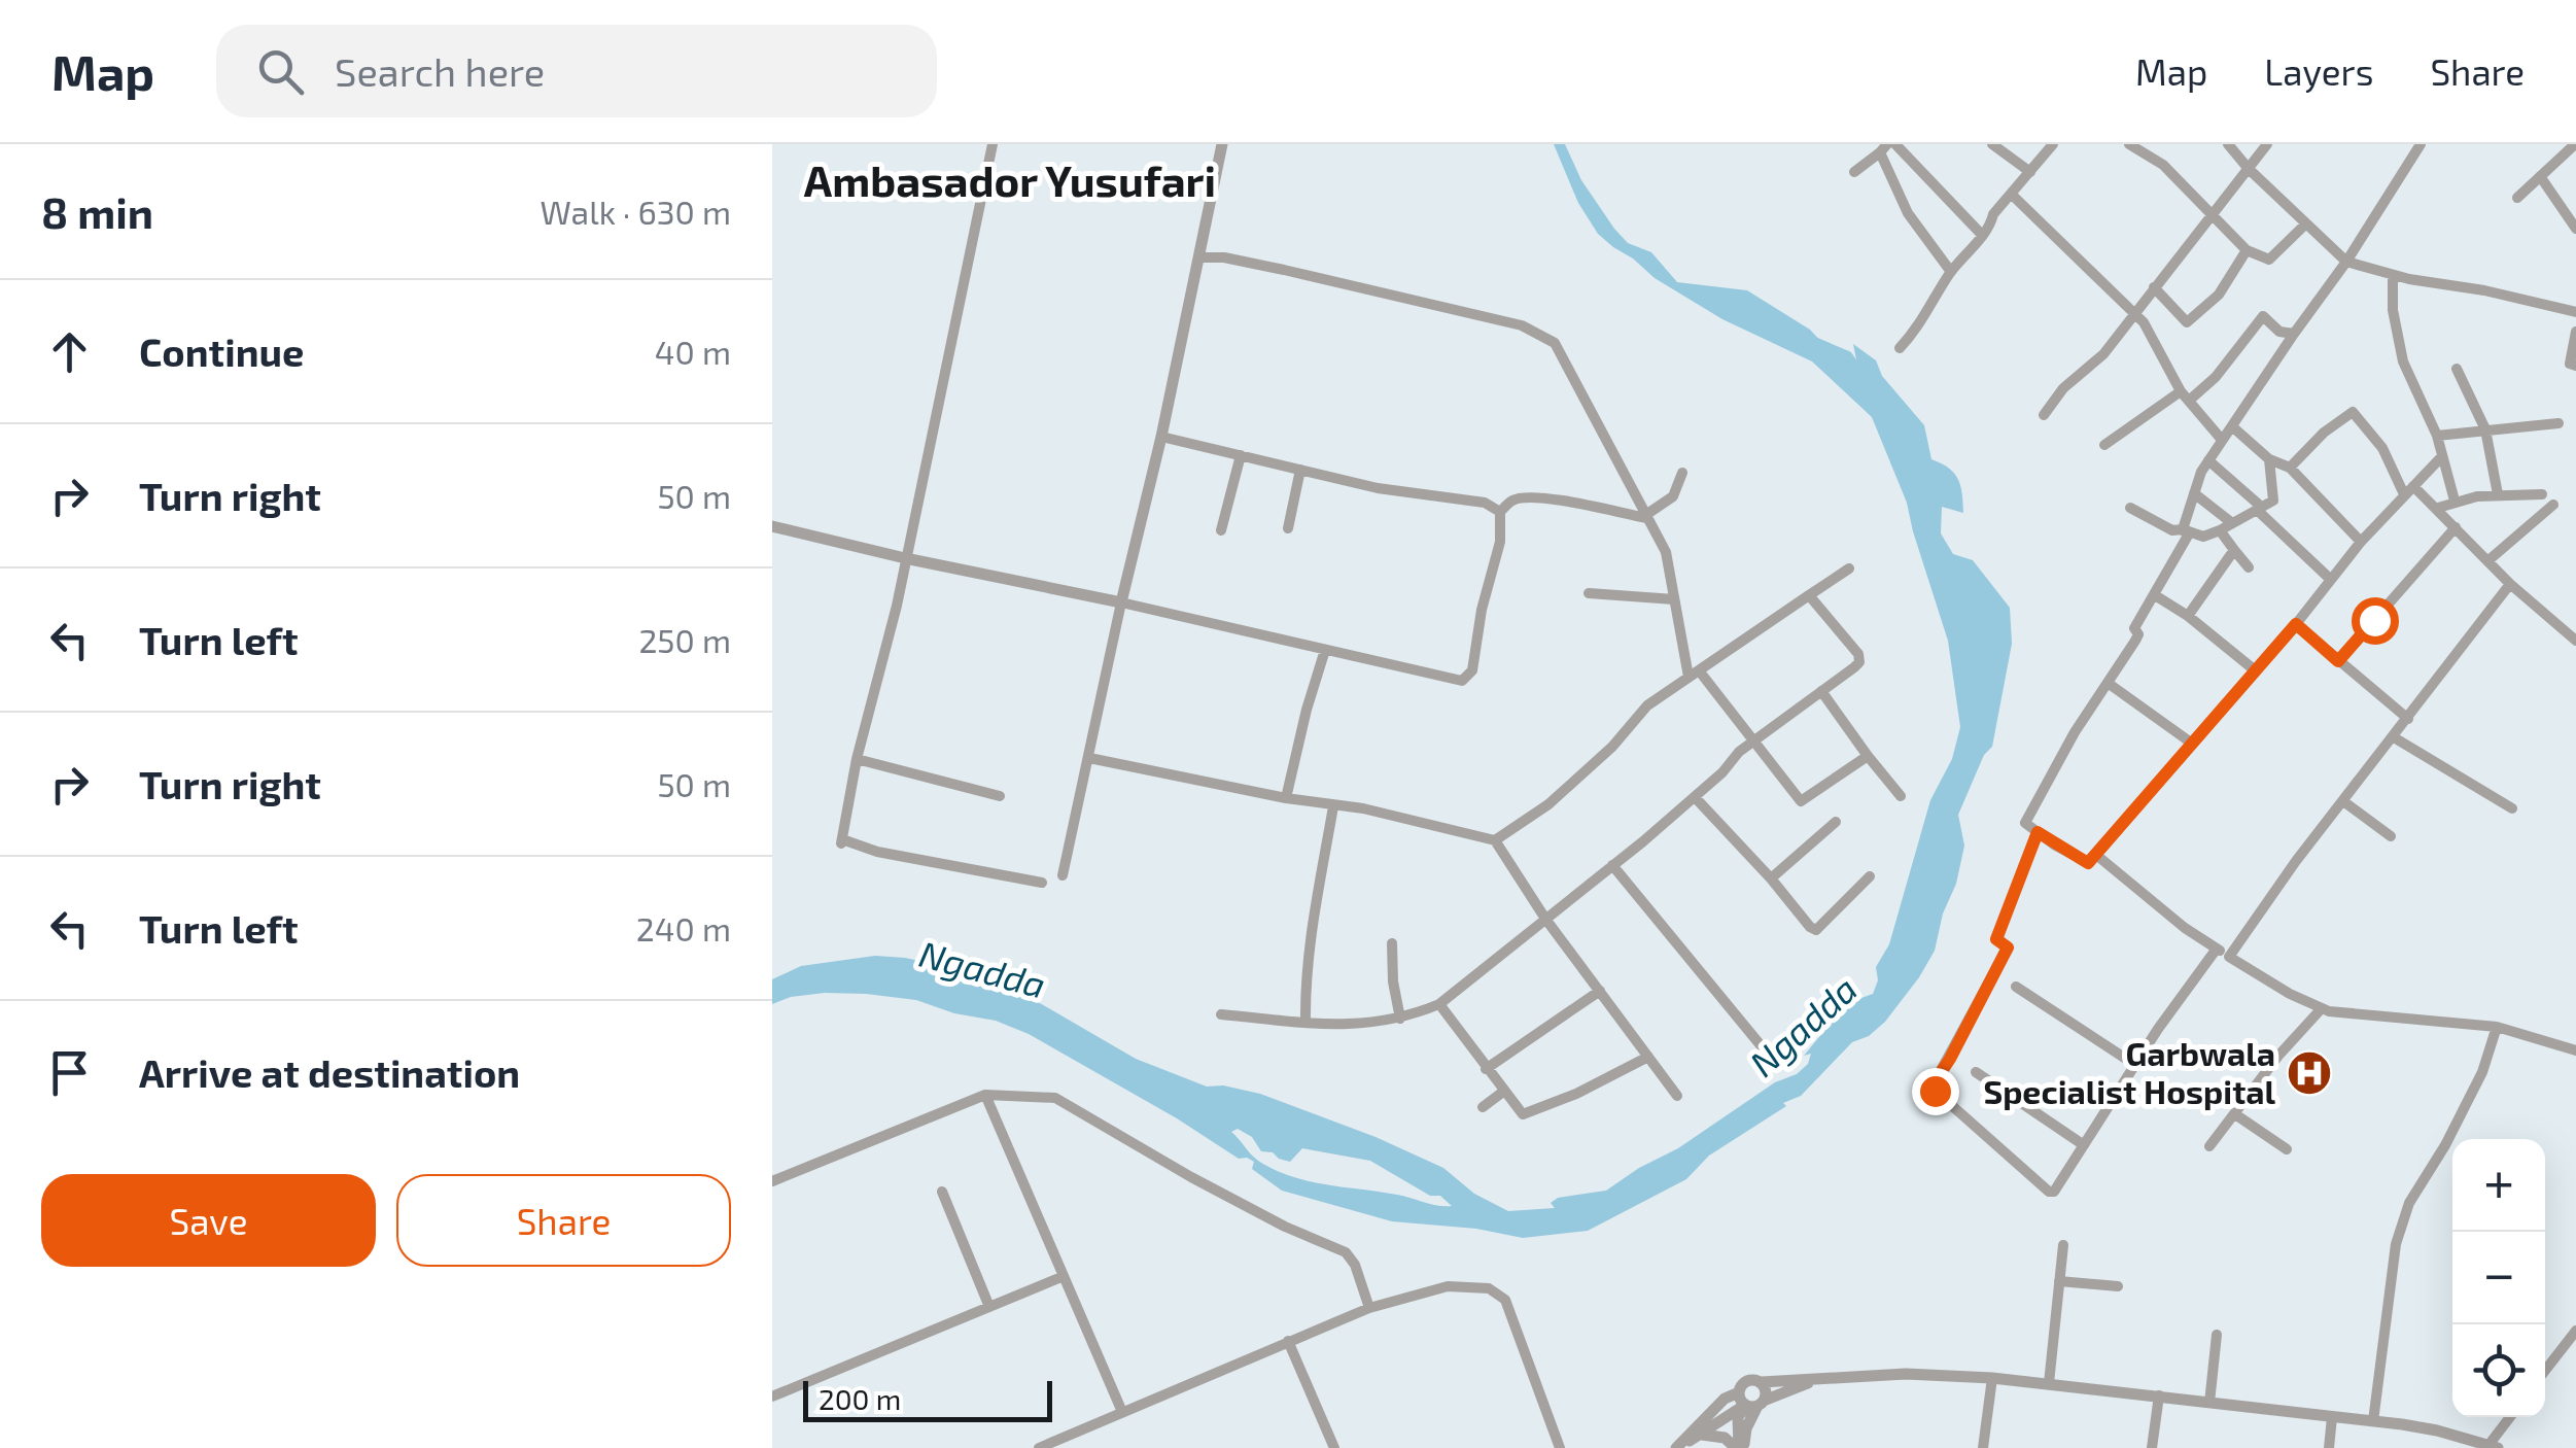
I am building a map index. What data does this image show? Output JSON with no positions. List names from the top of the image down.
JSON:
{
  "districts": ["Ambasador Yusufari"],
  "water": ["Ngadda"],
  "places": {
    "hospital": ["Garbwala Specialist Hospital"]
  },
  "scale_bar": "200 m",
  "page": {
    "header": "Map",
    "search": "Search here",
    "nav": ["Map", "Layers", "Share"],
    "heading": ["8 min", "Walk · 630 m"],
    "list": [
      ["Continue", "40 m"],
      ["Turn right", "50 m"],
      ["Turn left", "250 m"],
      ["Turn right", "50 m"],
      ["Turn left", "240 m"],
      "Arrive at destination"
    ],
    "map_buttons": ["+", "−"],
    "buttons": ["Save", "Share"],
    "scale": "200 m"
  }
}
